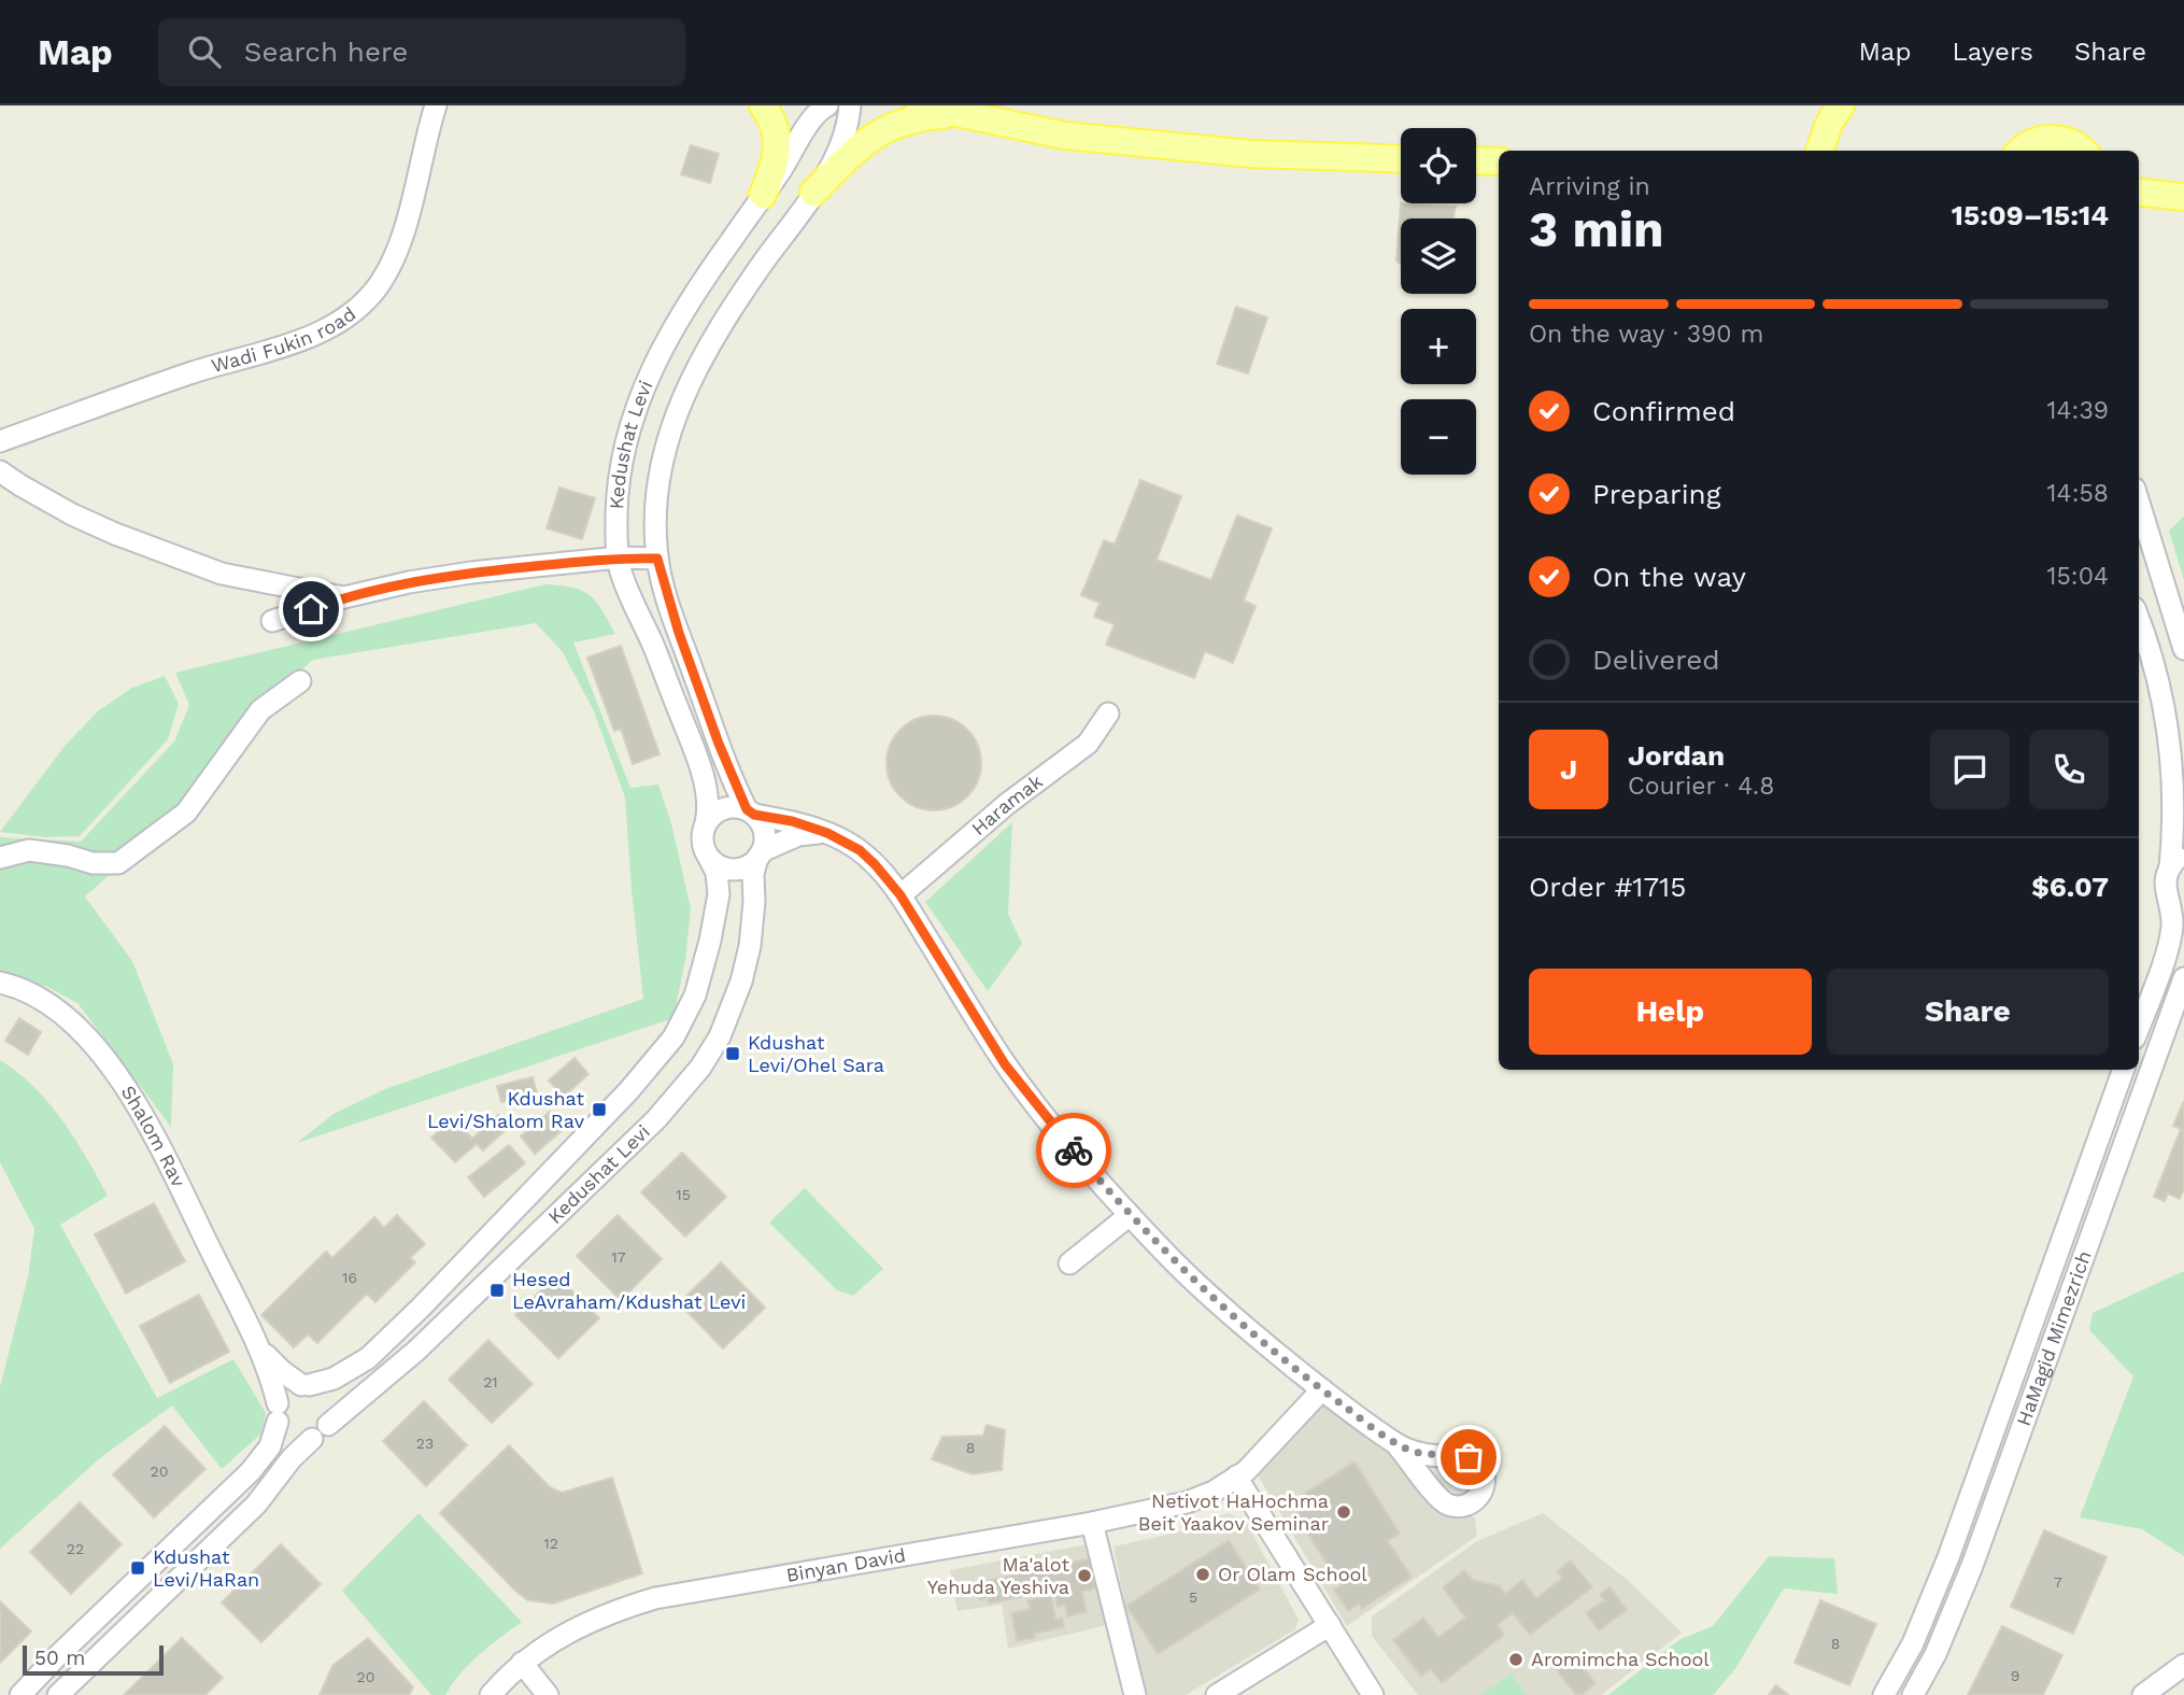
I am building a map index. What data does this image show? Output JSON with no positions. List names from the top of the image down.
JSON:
{
  "streets": {
    "street": [
      "Wadi Fukin road",
      "Kedushat Levi",
      "Haramak",
      "Shalom Rav",
      "HaMagid Mimezrich",
      "Binyan David"
    ]
  },
  "crossings": [
    ["Kedushat Levi", "Shalom Rav"]
  ],
  "places": {
    "transit": [
      "Kdushat Levi/Ohel Sara",
      "Kdushat Levi/Shalom Rav",
      "Hesed LeAvraham/Kdushat Levi",
      "Kdushat Levi/HaRan"
    ],
    "other": [
      "Netivot HaHochma Beit Yaakov Seminar",
      "Or Olam School",
      "Ma'alot Yehuda Yeshiva",
      "Aromimcha School"
    ]
  },
  "house_numbers": [
    "15",
    "17",
    "16",
    "21",
    "23",
    "8",
    "20",
    "12",
    "22",
    "7",
    "5",
    "8",
    "9",
    "20"
  ],
  "scale_bar": "50 m",
  "page": {
    "header": "Map",
    "search": "Search here",
    "nav": ["Map", "Layers", "Share"],
    "map_buttons": ["+", "−"],
    "heading": ["3 min", "Arriving in", "15:09–15:14"],
    "panel": [
      "Jordan",
      "Courier · 4.8",
      "Order #1715",
      "$6.07"
    ],
    "bar": "On the way · 390 m",
    "list": [
      ["Confirmed", "14:39"],
      ["Preparing", "14:58"],
      ["On the way", "15:04"],
      "Delivered"
    ],
    "round": "J",
    "buttons": ["Help", "Share"],
    "scale": "50 m"
  }
}
